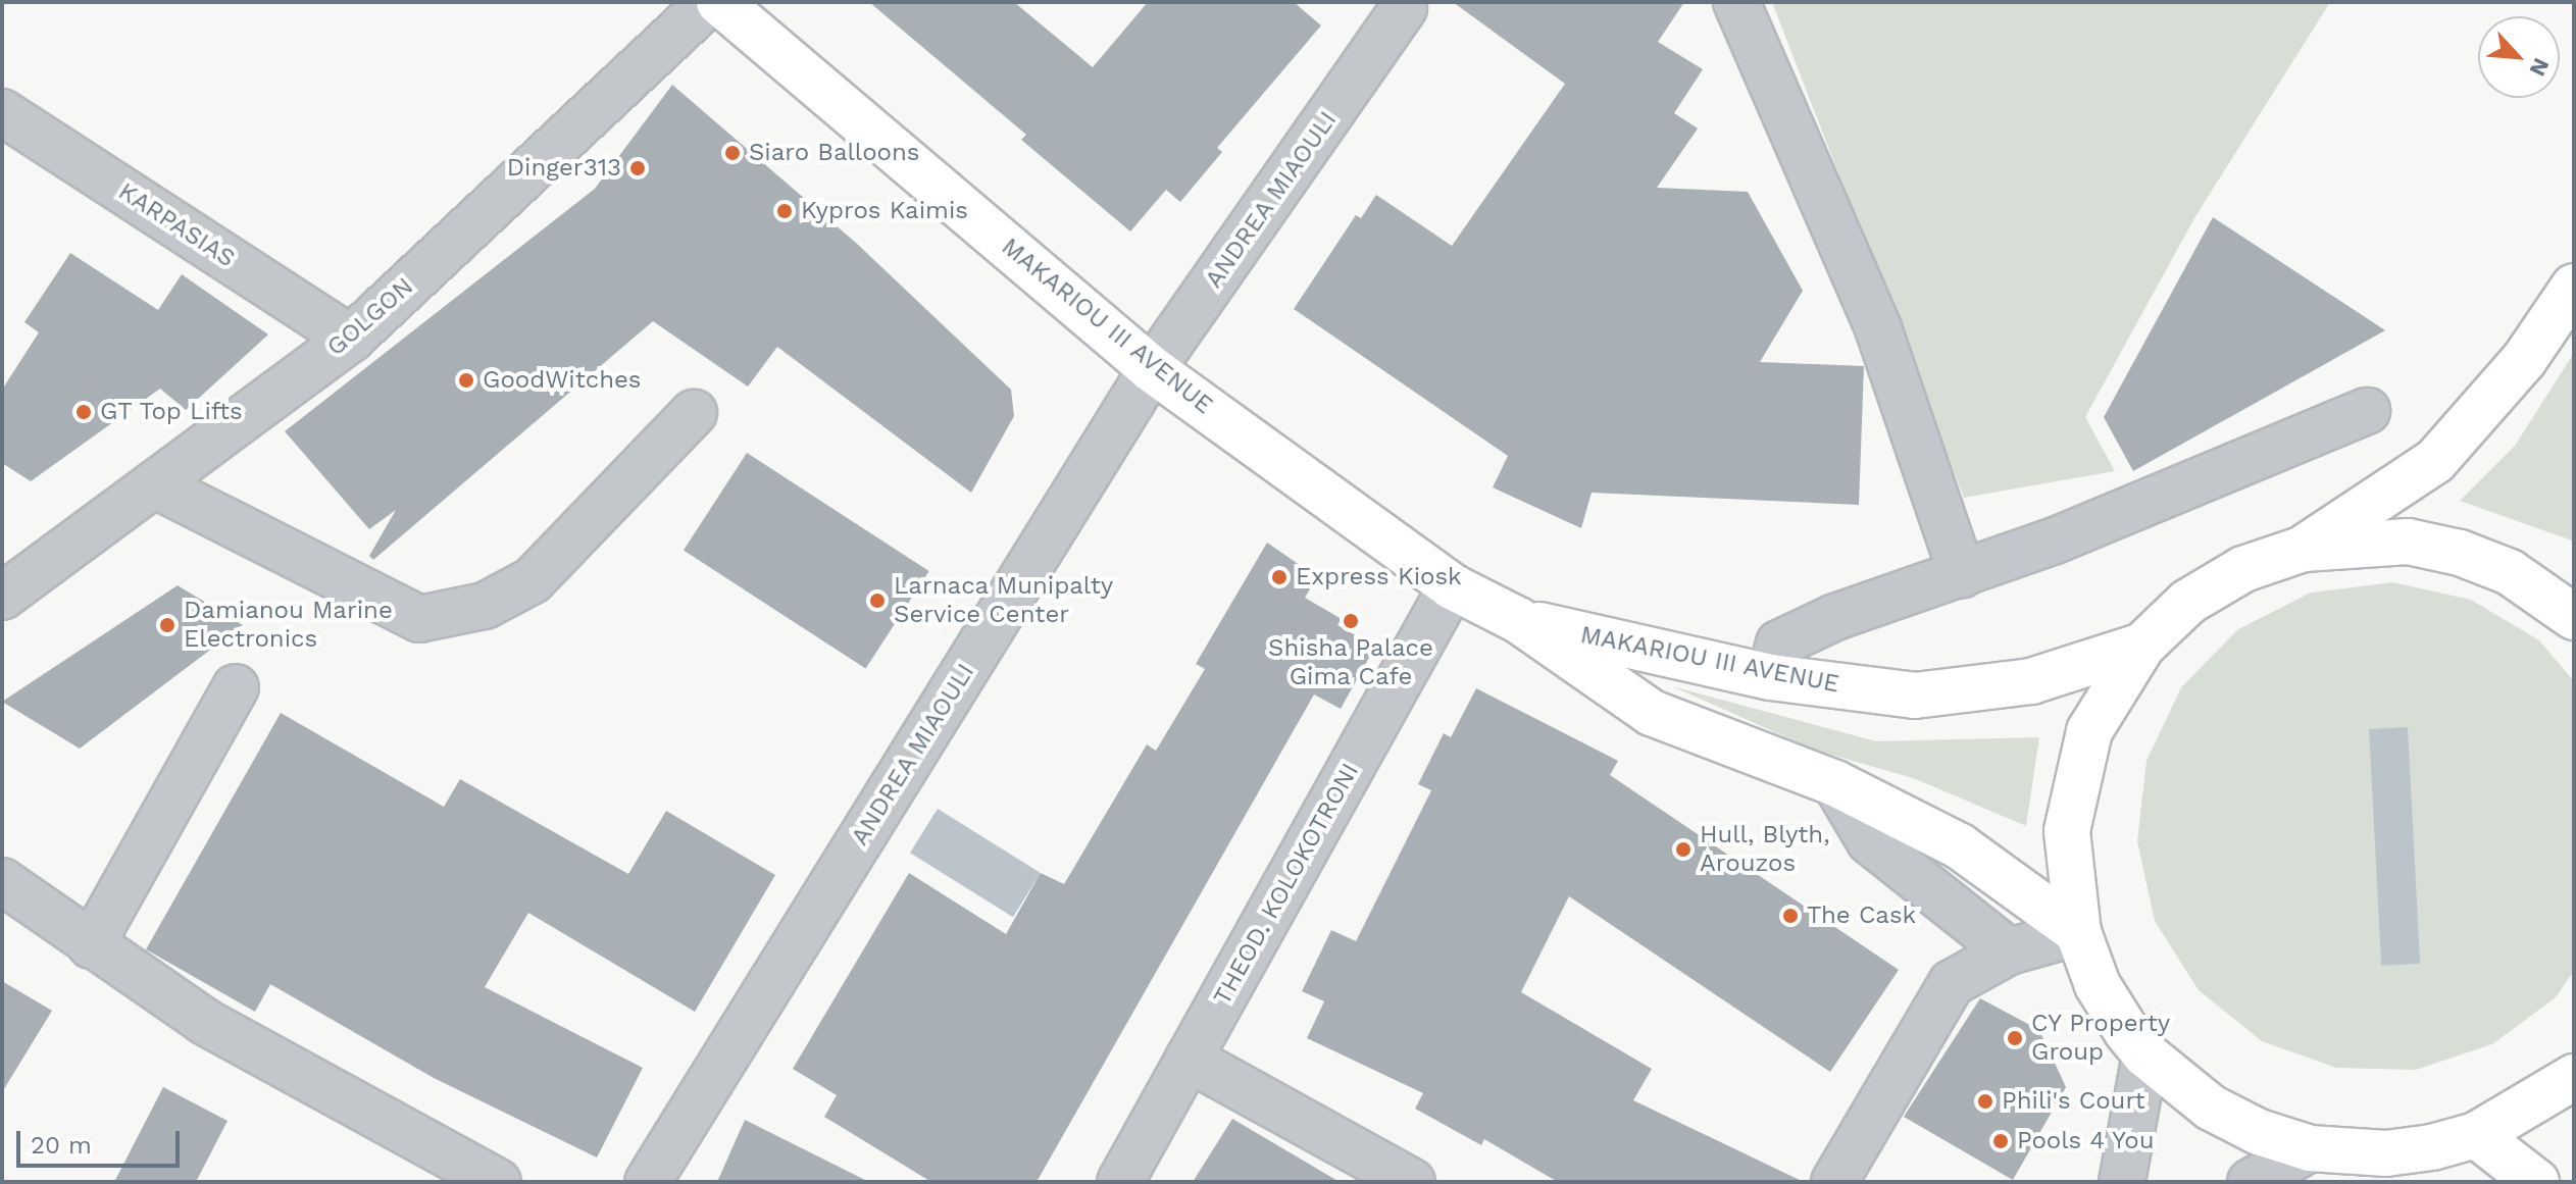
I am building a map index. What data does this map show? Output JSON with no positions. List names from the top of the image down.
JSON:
{
  "streets": {
    "main road": ["MAKARIOU III AVENUE"],
    "street": [
      "ANDREA MIAOULI",
      "KARPASIAS",
      "GOLGON",
      "THEOD. KOLOKOTRONI"
    ]
  },
  "crossings": [
    ["ANDREA MIAOULI", "MAKARIOU III AVENUE"],
    ["KARPASIAS", "GOLGON"],
    ["MAKARIOU III AVENUE", "THEOD. KOLOKOTRONI"]
  ],
  "places": [
    "Siaro Balloons",
    "Dinger313",
    "Kypros Kaimis",
    "GoodWitches",
    "GT Top Lifts",
    "Express Kiosk",
    "Larnaca Munipalty Service Center",
    "Shisha Palace Gima Cafe",
    "Damianou Marine Electronics",
    "Hull, Blyth, Arouzos",
    "The Cask",
    "CY Property Group",
    "Phili's Court",
    "Pools 4 You"
  ],
  "scale_bar": "20 m",
  "north": "bottom right"
}
